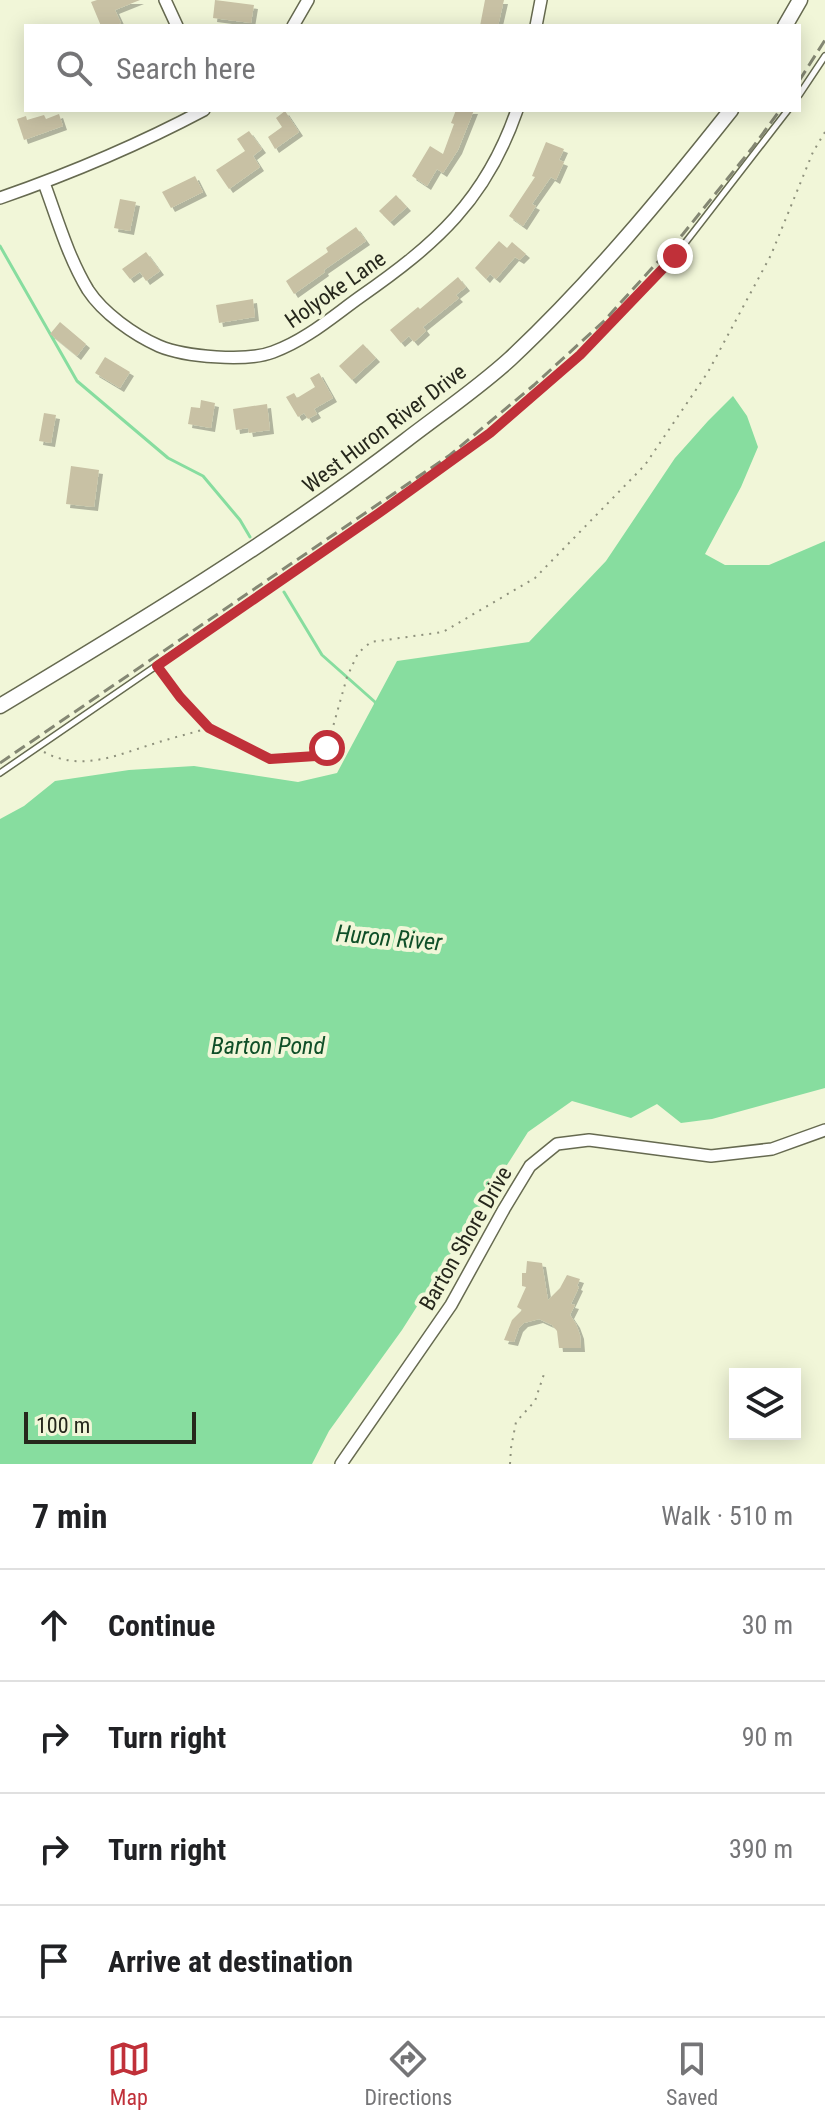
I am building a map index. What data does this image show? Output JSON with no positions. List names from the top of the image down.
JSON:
{
  "streets": {
    "street": ["Holyoke Lane", "West Huron River Drive", "Barton Shore Drive"]
  },
  "water": ["Huron River", "Barton Pond"],
  "scale_bar": "100 m",
  "page": {
    "search": "Search here",
    "scale": "100 m",
    "heading": ["7 min", "Walk · 510 m"],
    "list": [
      ["Continue", "30 m"],
      ["Turn right", "90 m"],
      ["Turn right", "390 m"],
      "Arrive at destination"
    ],
    "nav": ["Map", "Directions", "Saved"]
  }
}
